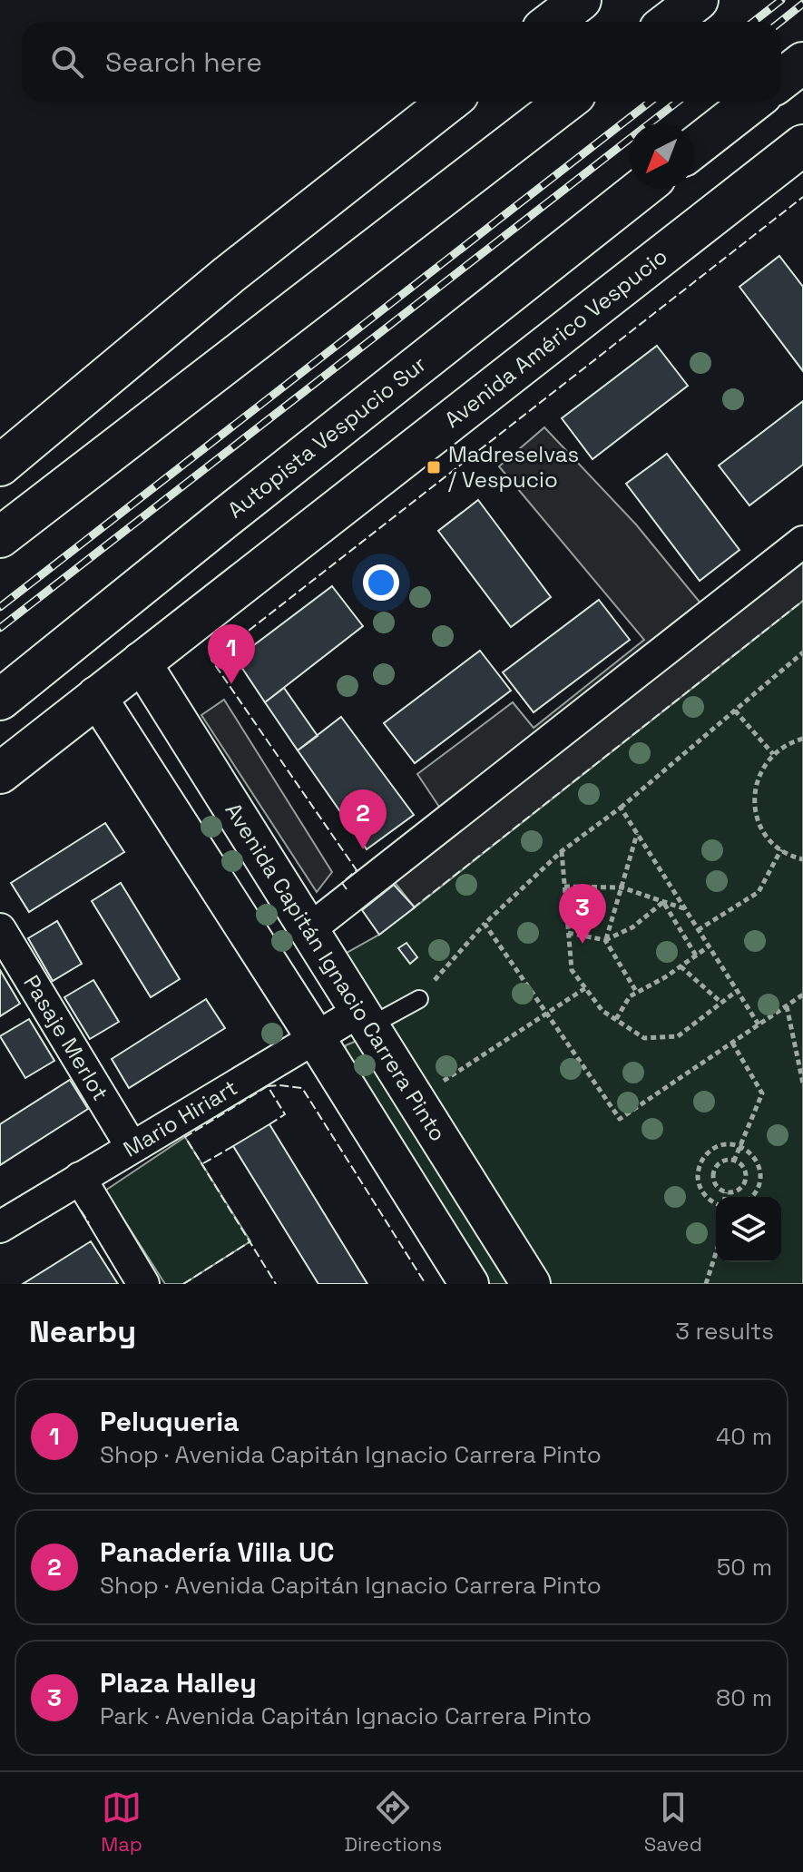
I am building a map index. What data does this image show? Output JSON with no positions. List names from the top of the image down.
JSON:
{
  "streets": {
    "main road": ["Avenida Américo Vespucio", "Autopista Vespucio Sur"],
    "street": ["Avenida Capitán Ignacio Carrera Pinto", "Pasaje Merlot", "Mario Hiriart"]
  },
  "crossings": [
    ["Avenida Américo Vespucio", "Avenida Capitán Ignacio Carrera Pinto"],
    ["Avenida Capitán Ignacio Carrera Pinto", "Mario Hiriart"],
    ["Pasaje Merlot", "Mario Hiriart"]
  ],
  "places": {
    "transit": ["Madreselvas / Vespucio"]
  },
  "north": "bottom left",
  "page": {
    "search": "Search here",
    "pins": ["1", "2", "3"],
    "heading": ["Nearby", "3 results"],
    "list": [
      {
        "mark": "1",
        "name": "Peluqueria",
        "note": "Shop · Avenida Capitán Ignacio Carrera Pinto",
        "value": "40 m"
      },
      {
        "mark": "2",
        "name": "Panadería Villa UC",
        "note": "Shop · Avenida Capitán Ignacio Carrera Pinto",
        "value": "50 m"
      },
      {
        "mark": "3",
        "name": "Plaza Halley",
        "note": "Park · Avenida Capitán Ignacio Carrera Pinto",
        "value": "80 m"
      }
    ],
    "nav": ["Map", "Directions", "Saved"]
  }
}
